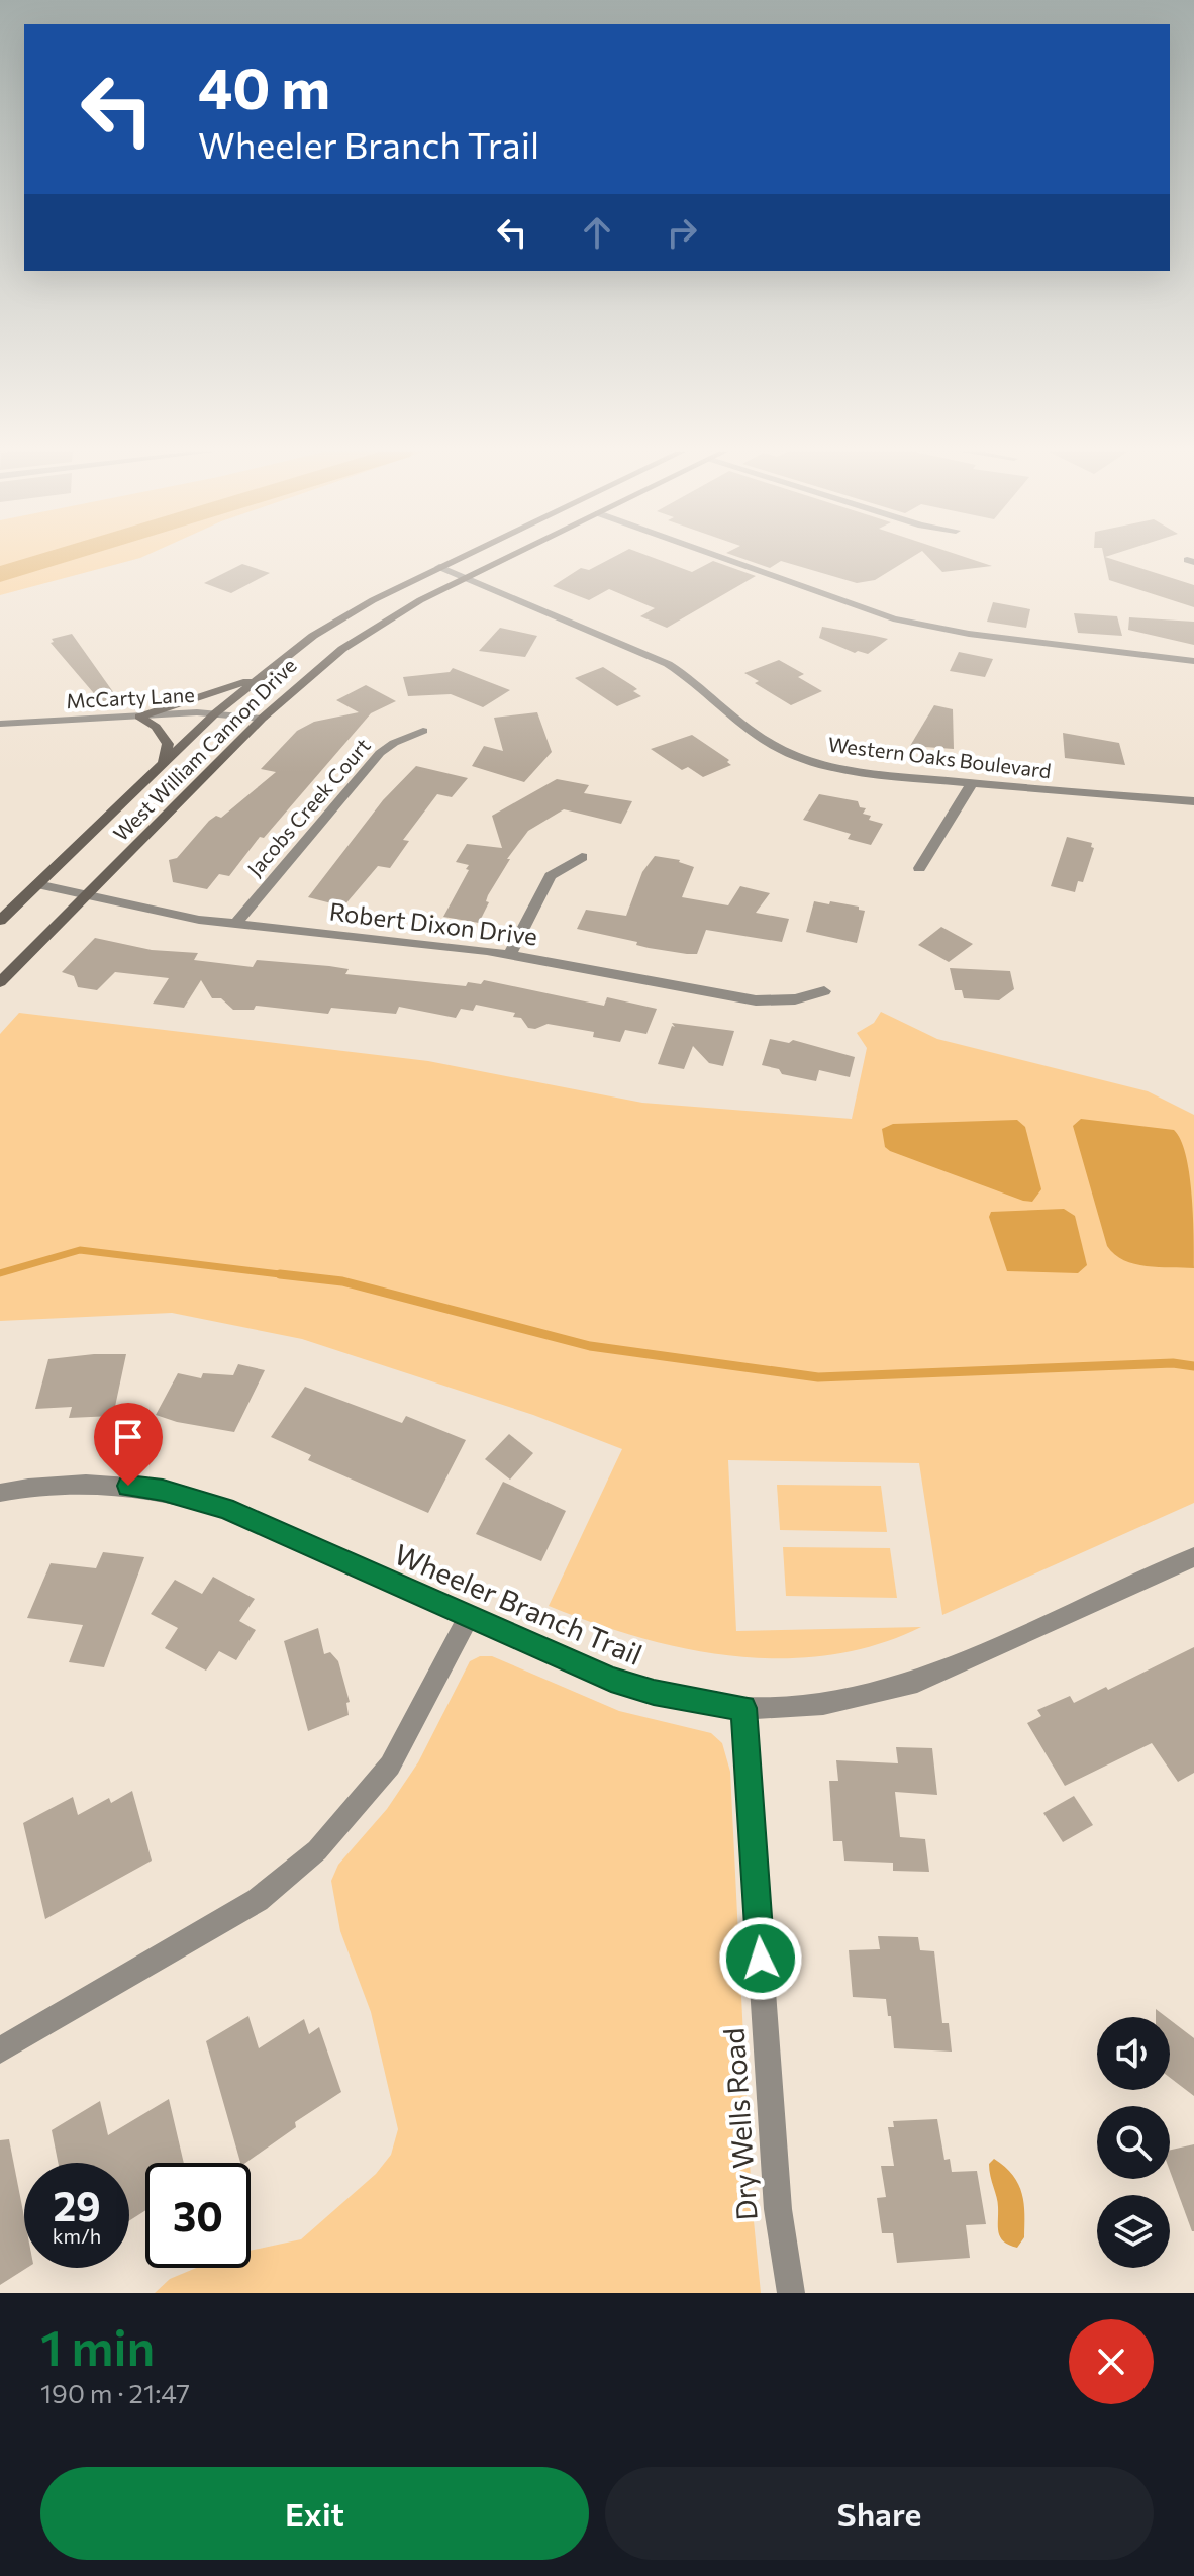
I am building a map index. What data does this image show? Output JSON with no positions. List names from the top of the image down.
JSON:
{
  "streets": {
    "main road": ["West William Cannon Drive"],
    "street": [
      "McCarty Lane",
      "Western Oaks Boulevard",
      "Jacobs Creek Court",
      "Robert Dixon Drive",
      "Wheeler Branch Trail",
      "Dry Wells Road"
    ]
  },
  "crossings": [
    ["McCarty Lane", "West William Cannon Drive"],
    ["West William Cannon Drive", "Western Oaks Boulevard"],
    ["West William Cannon Drive", "Robert Dixon Drive"],
    ["Jacobs Creek Court", "Robert Dixon Drive"],
    ["Wheeler Branch Trail", "Dry Wells Road"]
  ],
  "page": {
    "turn": ["40 m", "Wheeler Branch Trail"],
    "speed": "29 km/h",
    "limit": "30",
    "heading": ["1 min", "190 m · 21:47"],
    "buttons": ["Exit", "Share"]
  }
}
